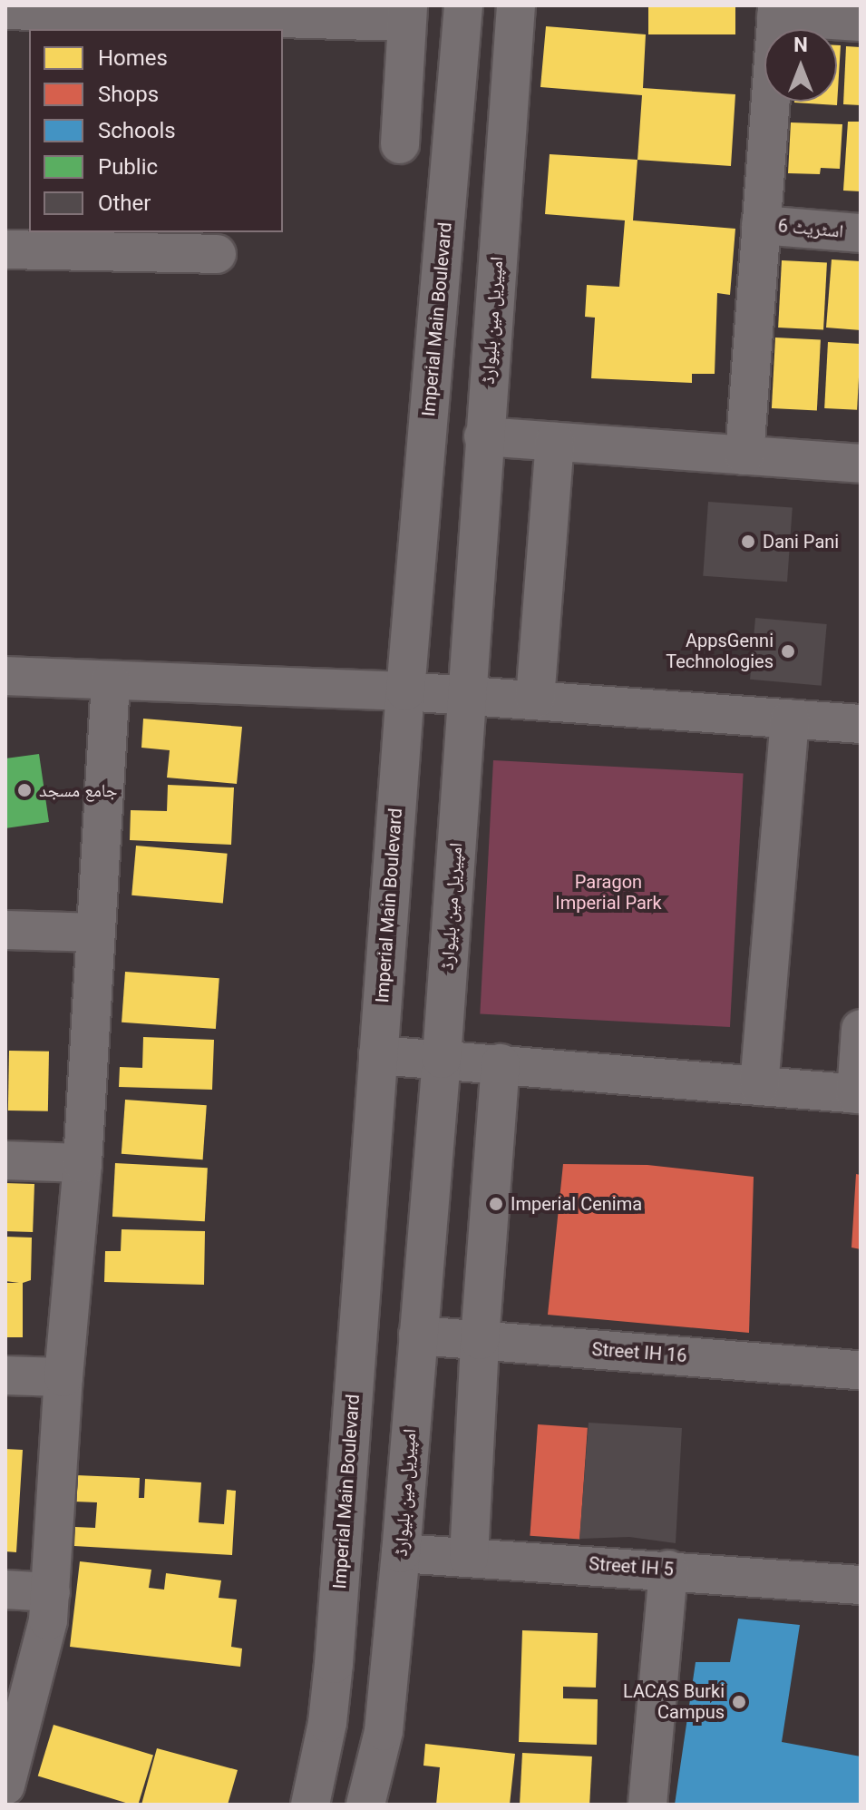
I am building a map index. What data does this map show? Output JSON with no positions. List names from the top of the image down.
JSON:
{
  "streets": {
    "street": [
      "اسٹریٹ 6",
      "Imperial Main Boulevard",
      "امپیریل مین بلیوارڈ",
      "Street IH 16",
      "Street IH 5"
    ]
  },
  "crossings": [
    ["امپیریل مین بلیوارڈ", "Street IH 16"],
    ["امپیریل مین بلیوارڈ", "Street IH 5"]
  ],
  "parks": ["Paragon Imperial Park"],
  "places": [
    "Dani Pani",
    "AppsGenni Technologies",
    "جامع مسجد",
    "Imperial Cenima",
    "LACAS Burki Campus"
  ],
  "legend": [
    "Homes",
    "Shops",
    "Schools",
    "Public",
    "Other"
  ],
  "north": "top"
}
